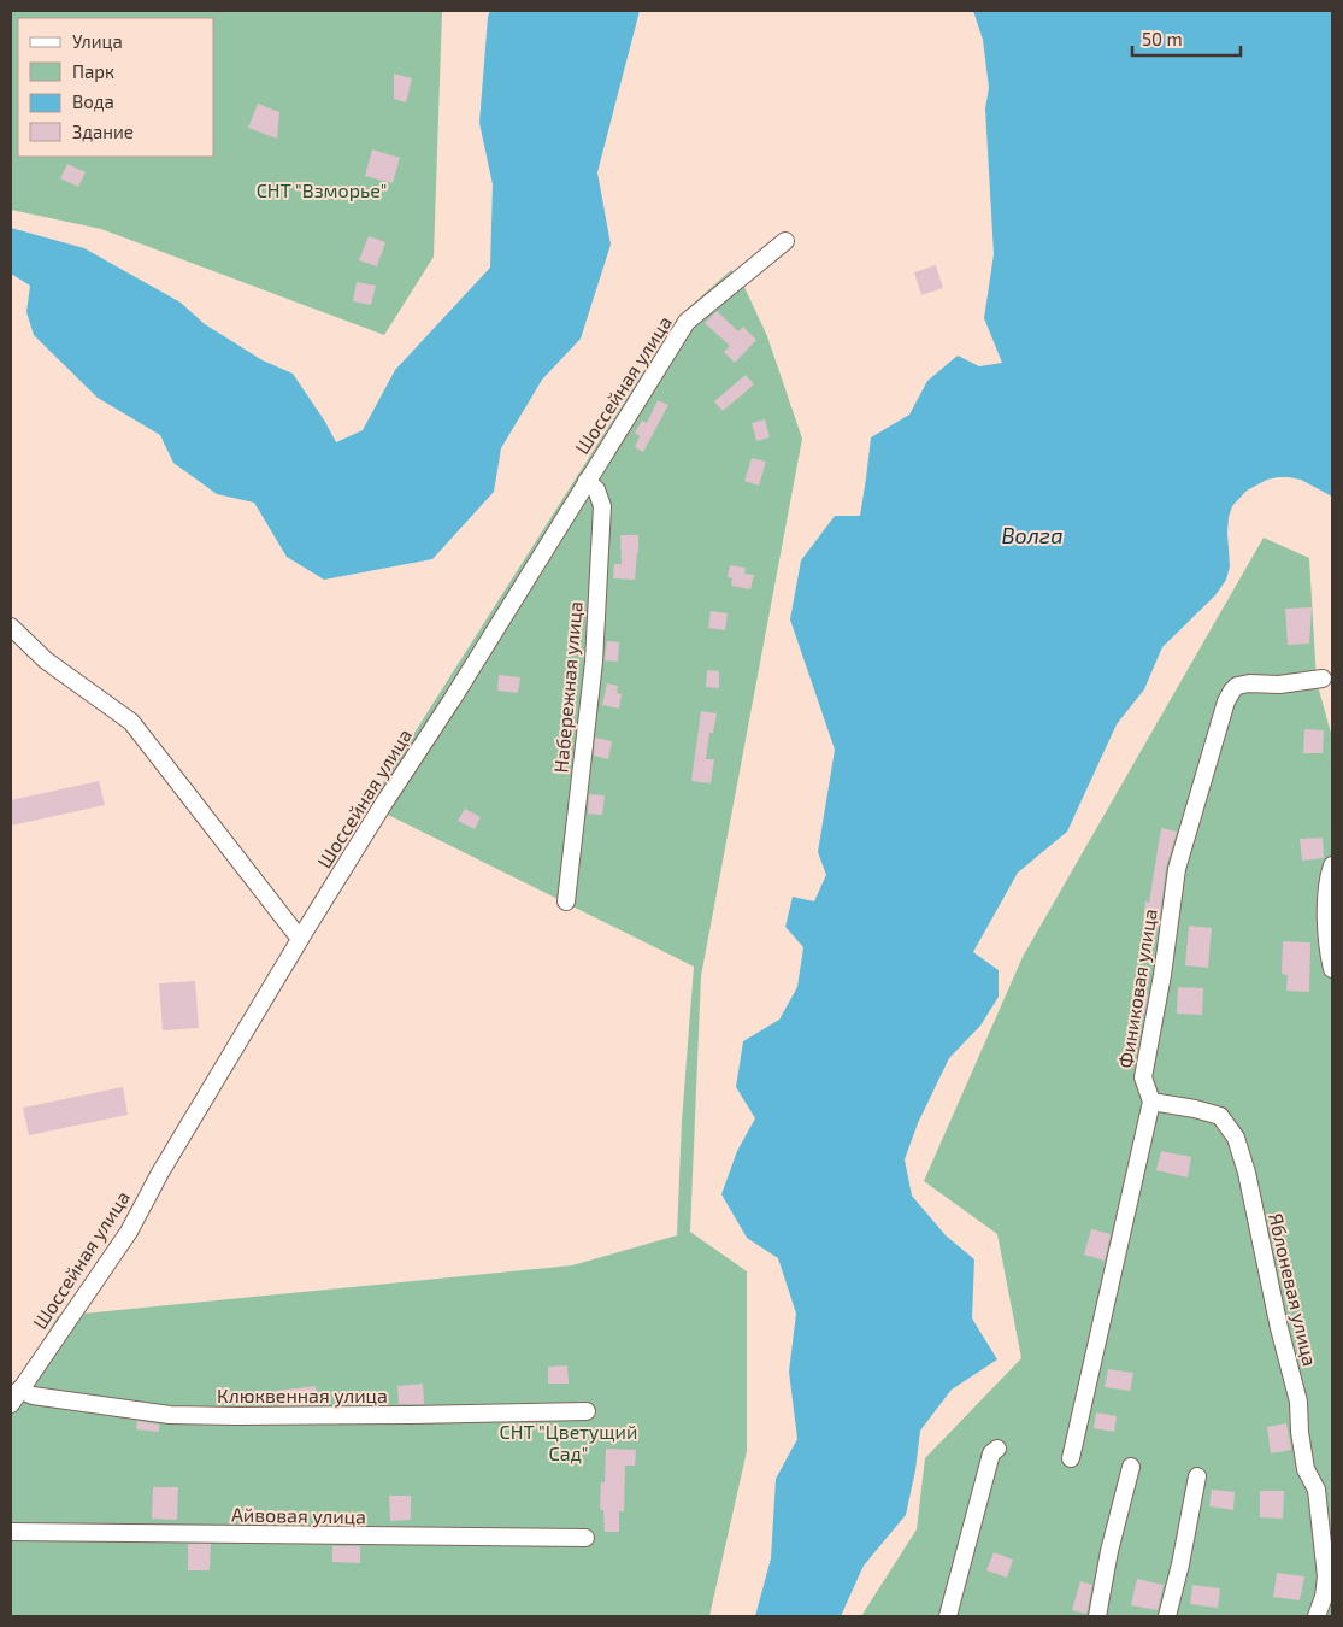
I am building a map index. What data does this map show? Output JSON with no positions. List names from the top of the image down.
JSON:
{
  "streets": {
    "street": [
      "Шоссейная улица",
      "Набережная улица",
      "Финиковая улица",
      "Яблоневая улица",
      "Клюквенная улица",
      "Айвовая улица"
    ]
  },
  "crossings": [
    ["Шоссейная улица", "Набережная улица"],
    ["Шоссейная улица", "Клюквенная улица"],
    ["Финиковая улица", "Яблоневая улица"]
  ],
  "water": ["Волга"],
  "parks": ["СНТ \"Взморье\"", "СНТ \"Цветущий Сад\""],
  "legend": [
    "Улица",
    "Парк",
    "Вода",
    "Здание"
  ],
  "scale_bar": "50 m"
}
